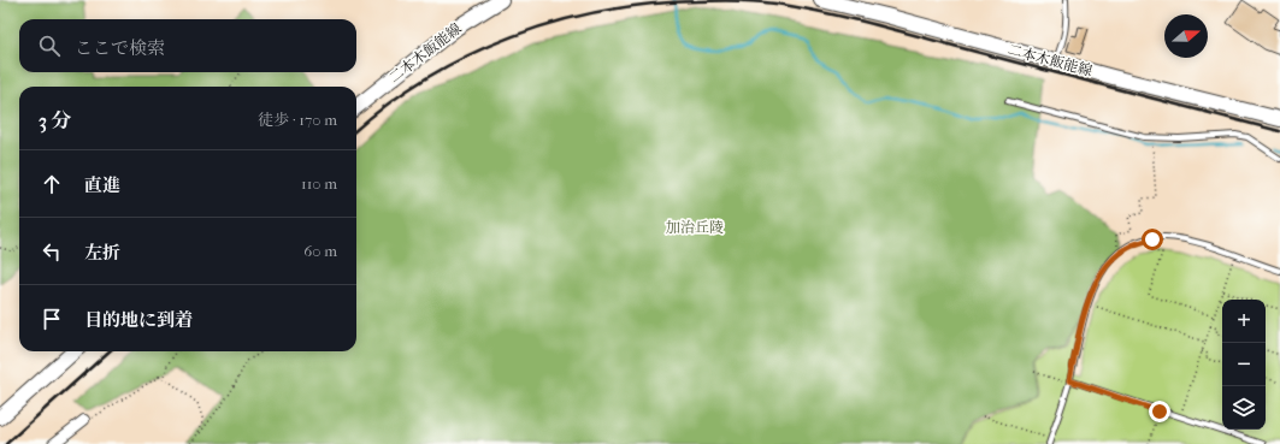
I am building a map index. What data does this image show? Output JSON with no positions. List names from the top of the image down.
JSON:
{
  "streets": {
    "main road": ["二本木飯能線"]
  },
  "parks": ["加治丘陵"],
  "north": "right",
  "page": {
    "search": "ここで検索",
    "heading": ["3 分", "徒歩 · 170 m"],
    "list": [
      ["直進", "110 m"],
      ["左折", "60 m"],
      "目的地に到着"
    ],
    "map_buttons": ["+", "−"]
  }
}
